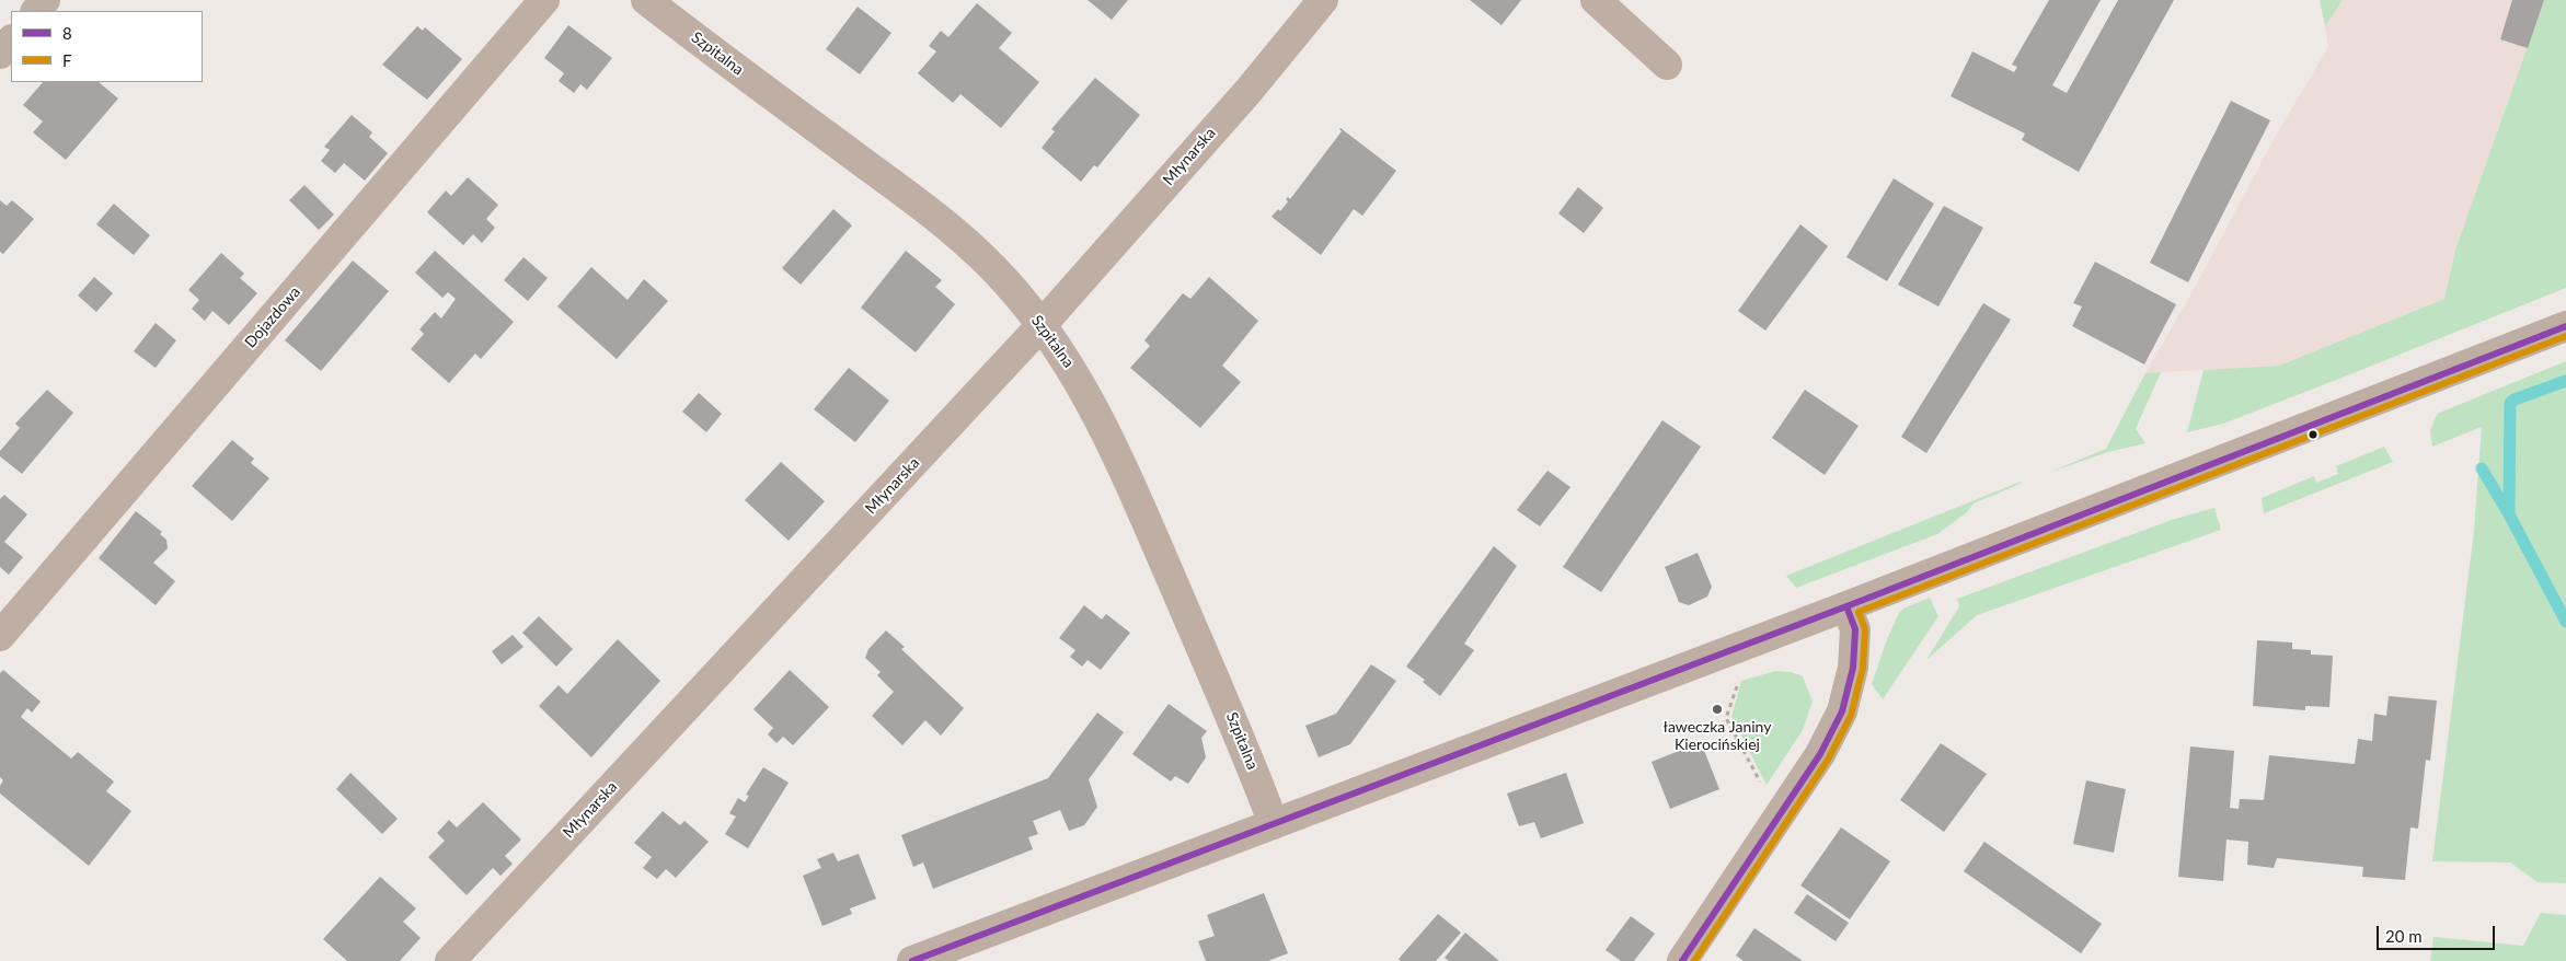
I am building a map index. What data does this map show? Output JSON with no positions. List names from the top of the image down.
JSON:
{
  "streets": {
    "street": ["Szpitalna", "Młynarska", "Dojazdowa"]
  },
  "crossings": [
    ["Szpitalna", "Młynarska"]
  ],
  "places": ["ławeczka Janiny Kierocińskiej"],
  "lines": ["transit line 8", "transit line F"],
  "legend": ["8", "F"],
  "scale_bar": "20 m"
}
